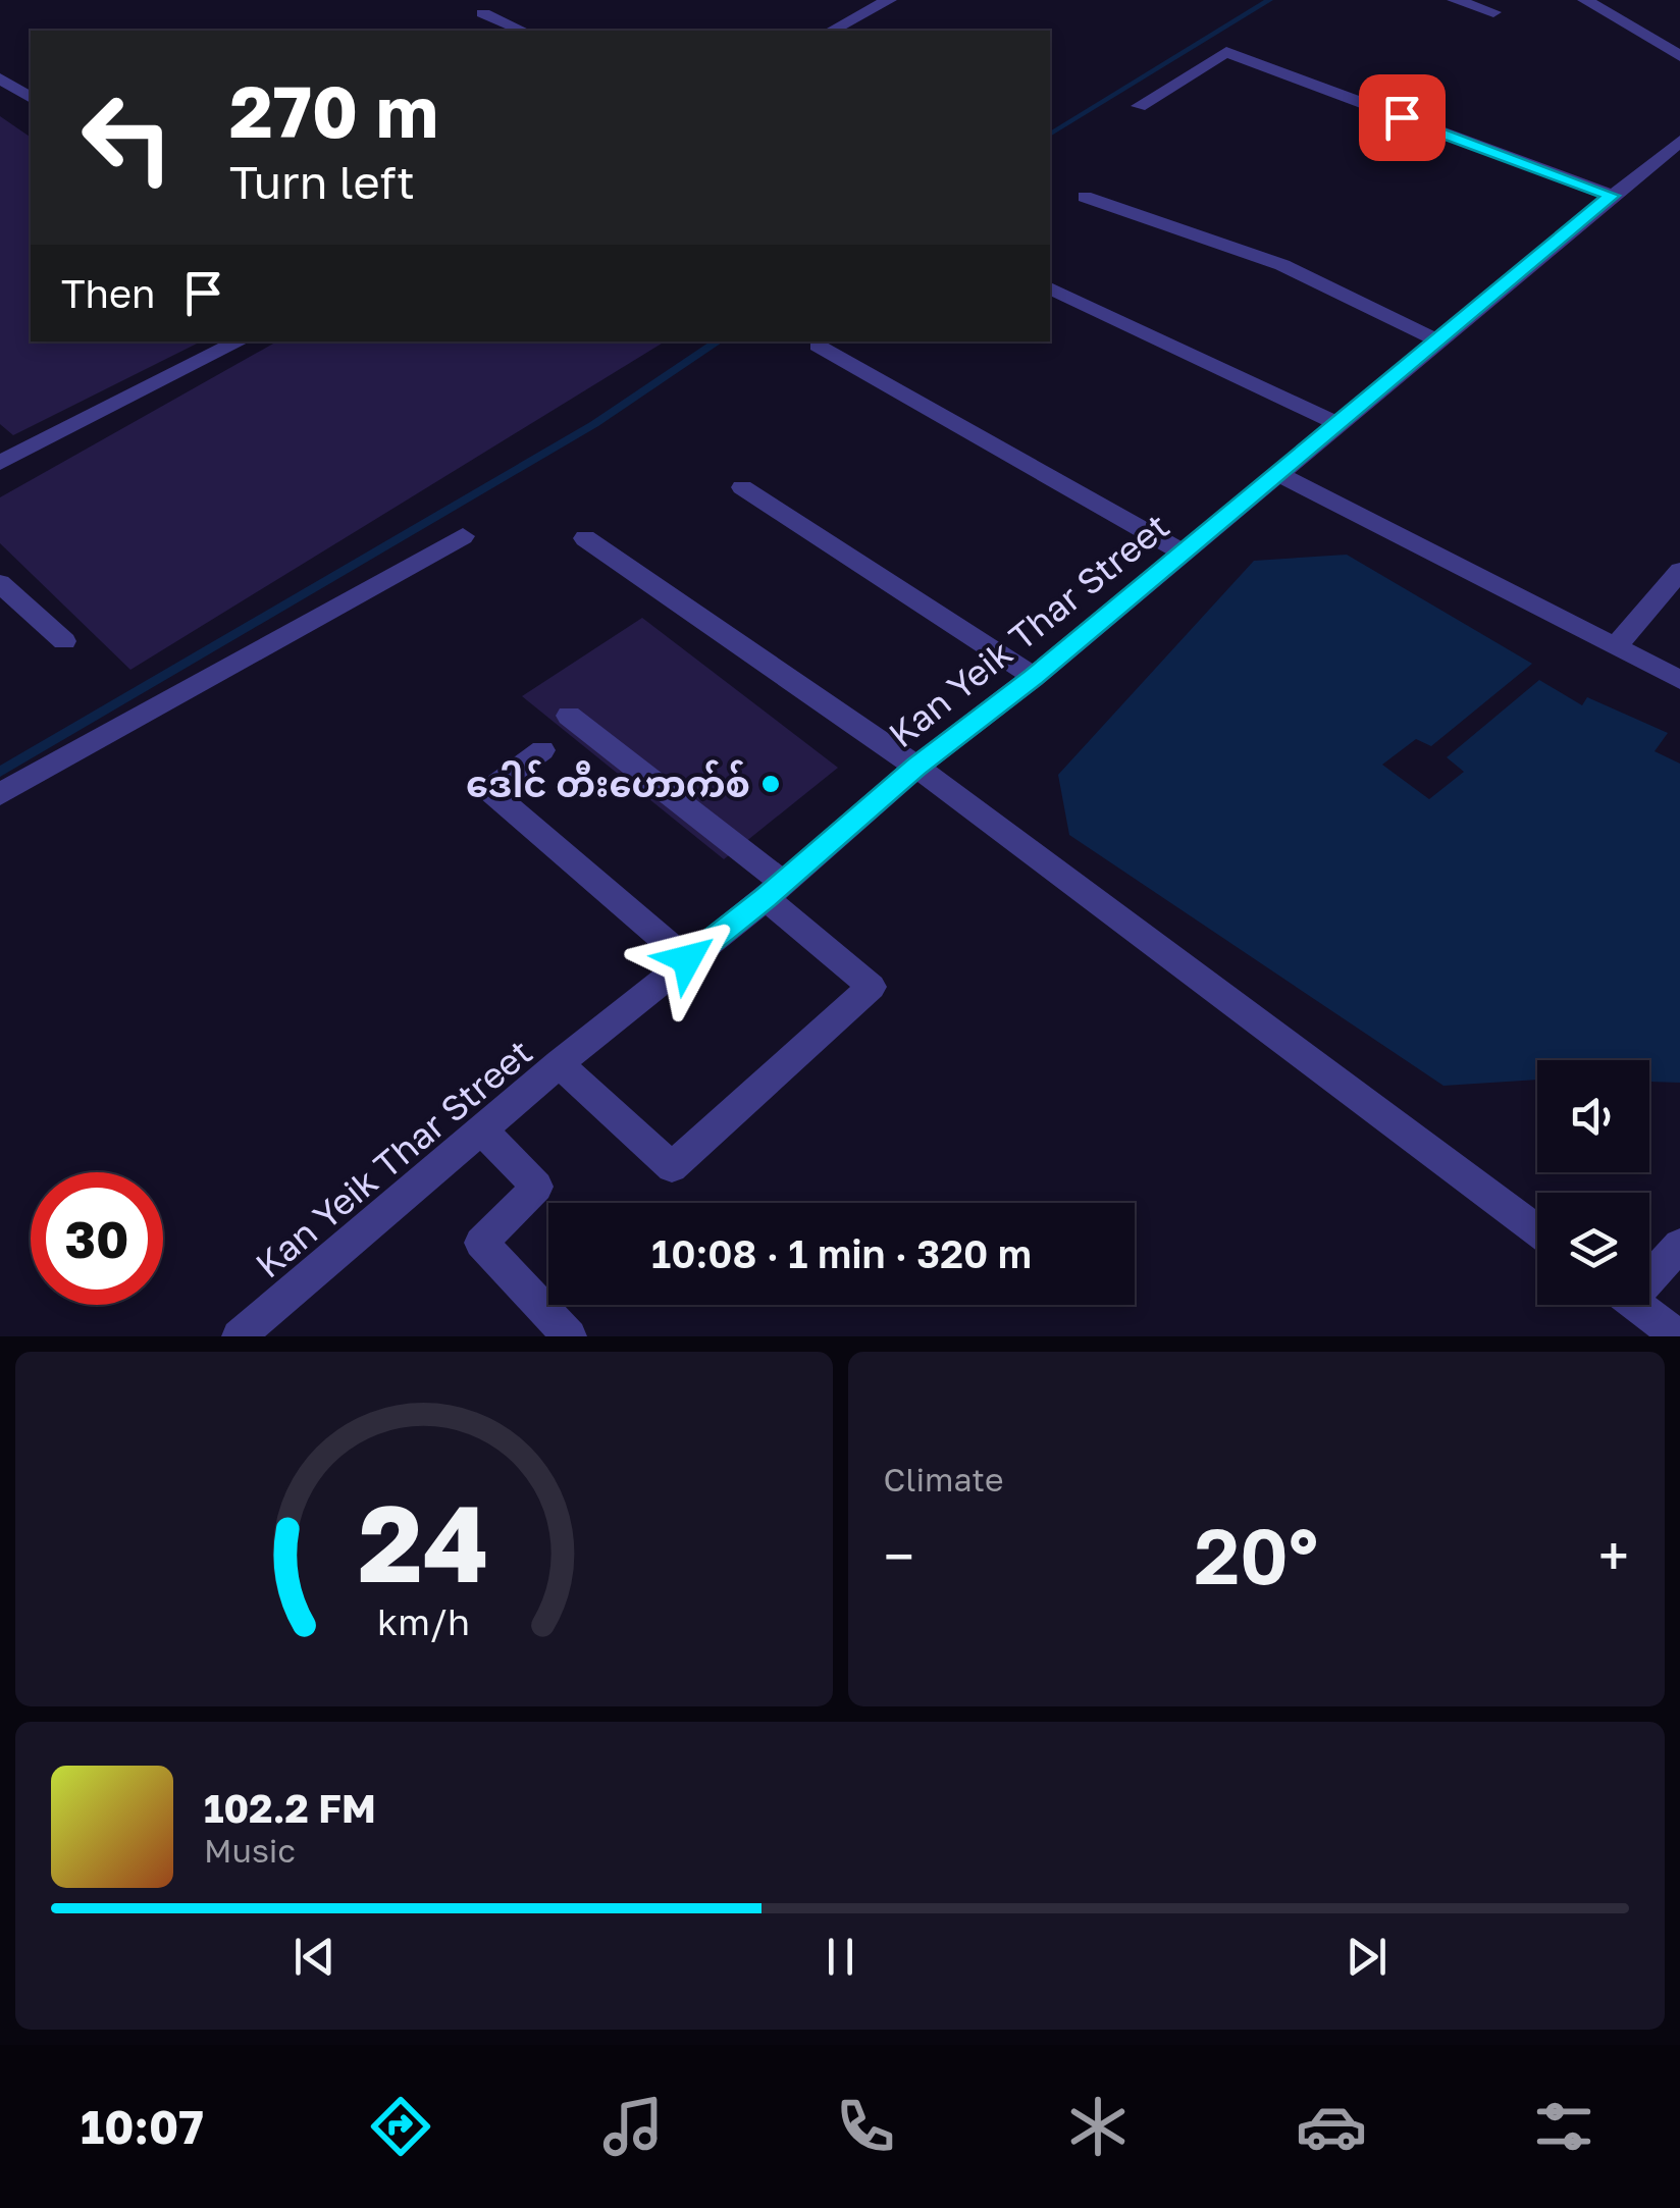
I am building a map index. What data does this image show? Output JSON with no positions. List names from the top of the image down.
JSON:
{
  "streets": {
    "street": ["Kan Yeik Thar Street"]
  },
  "places": ["ဒေါင် တီးဟောက်စ်"],
  "page": {
    "turn": ["270 m", "Turn left"],
    "then": "Then",
    "limit": "30",
    "trip": "10:08 · 1 min · 320 m",
    "tile": "Climate",
    "heat": ["−", "20°", "+"],
    "song": ["102.2 FM", "Music"],
    "tabs": "10:07",
    "gauge": ["24", "km/h"]
  }
}
